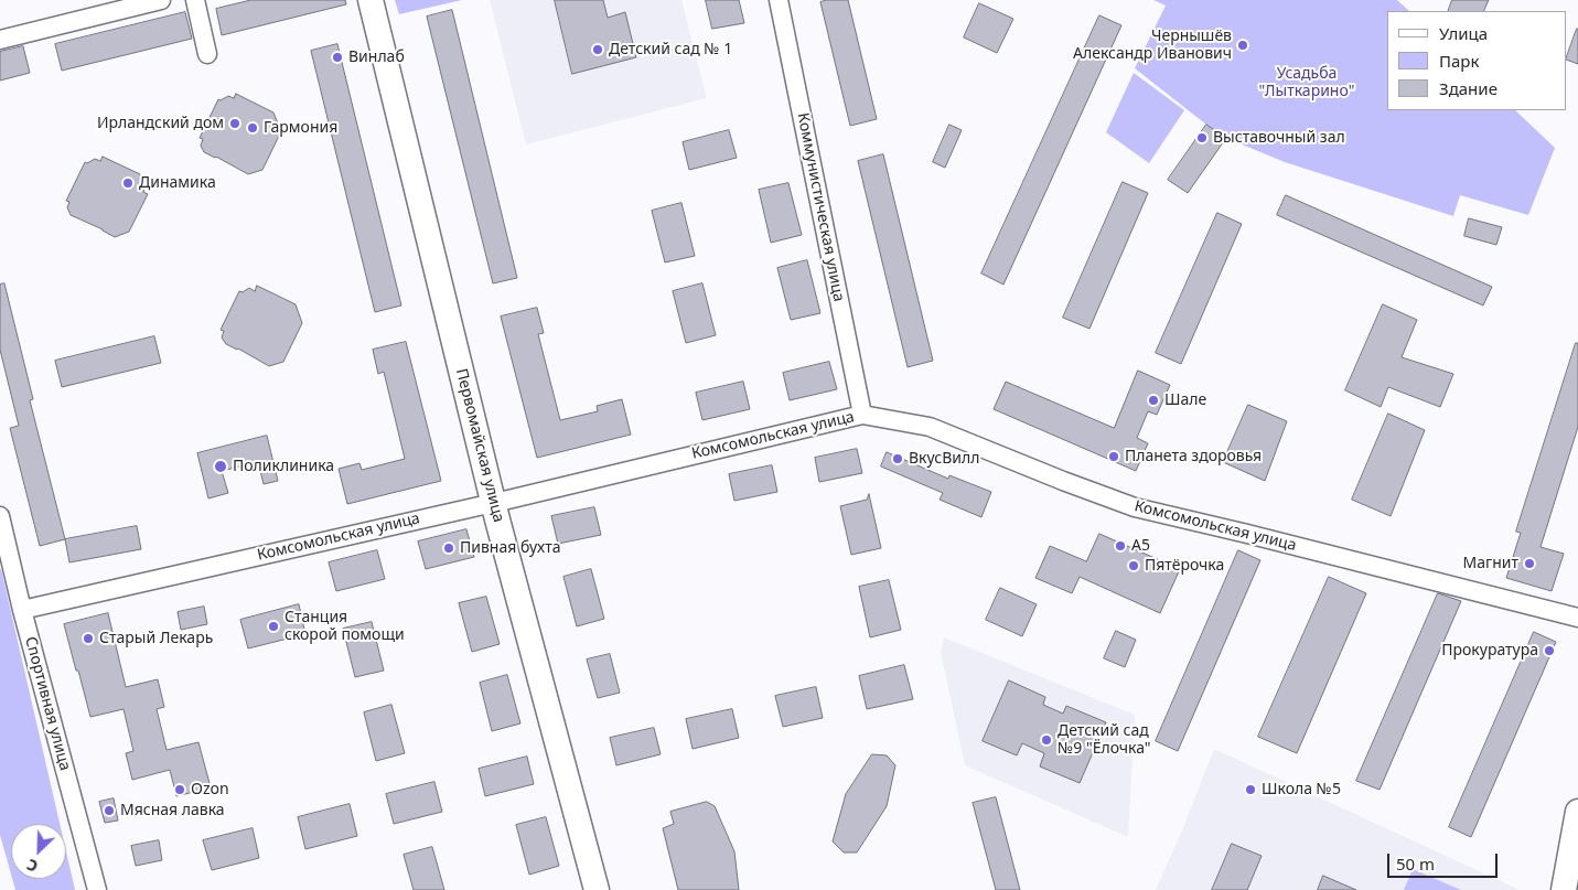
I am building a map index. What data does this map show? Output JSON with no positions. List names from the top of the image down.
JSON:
{
  "streets": {
    "street": [
      "Коммунистическая улица",
      "Комсомольская улица",
      "Первомайская улица",
      "Спортивная улица"
    ]
  },
  "crossings": [
    ["Коммунистическая улица", "Комсомольская улица"],
    ["Комсомольская улица", "Первомайская улица"],
    ["Комсомольская улица", "Спортивная улица"]
  ],
  "parks": ["Усадьба \"Лыткарино\""],
  "places": [
    "Чернышёв Александр Иванович",
    "Детский сад № 1",
    "Винлаб",
    "Ирландский дом",
    "Гармония",
    "Выставочный зал",
    "Динамика",
    "Шале",
    "Планета здоровья",
    "ВкусВилл",
    "Поликлиника",
    "А5",
    "Пивная бухта",
    "Магнит",
    "Пятёрочка",
    "Станция скорой помощи",
    "Старый Лекарь",
    "Прокуратура",
    "Детский сад №9 \"Ёлочка\"",
    "Ozon",
    "Школа №5",
    "Мясная лавка"
  ],
  "legend": ["Улица", "Парк", "Здание"],
  "scale_bar": "50 m",
  "north": "bottom left"
}
